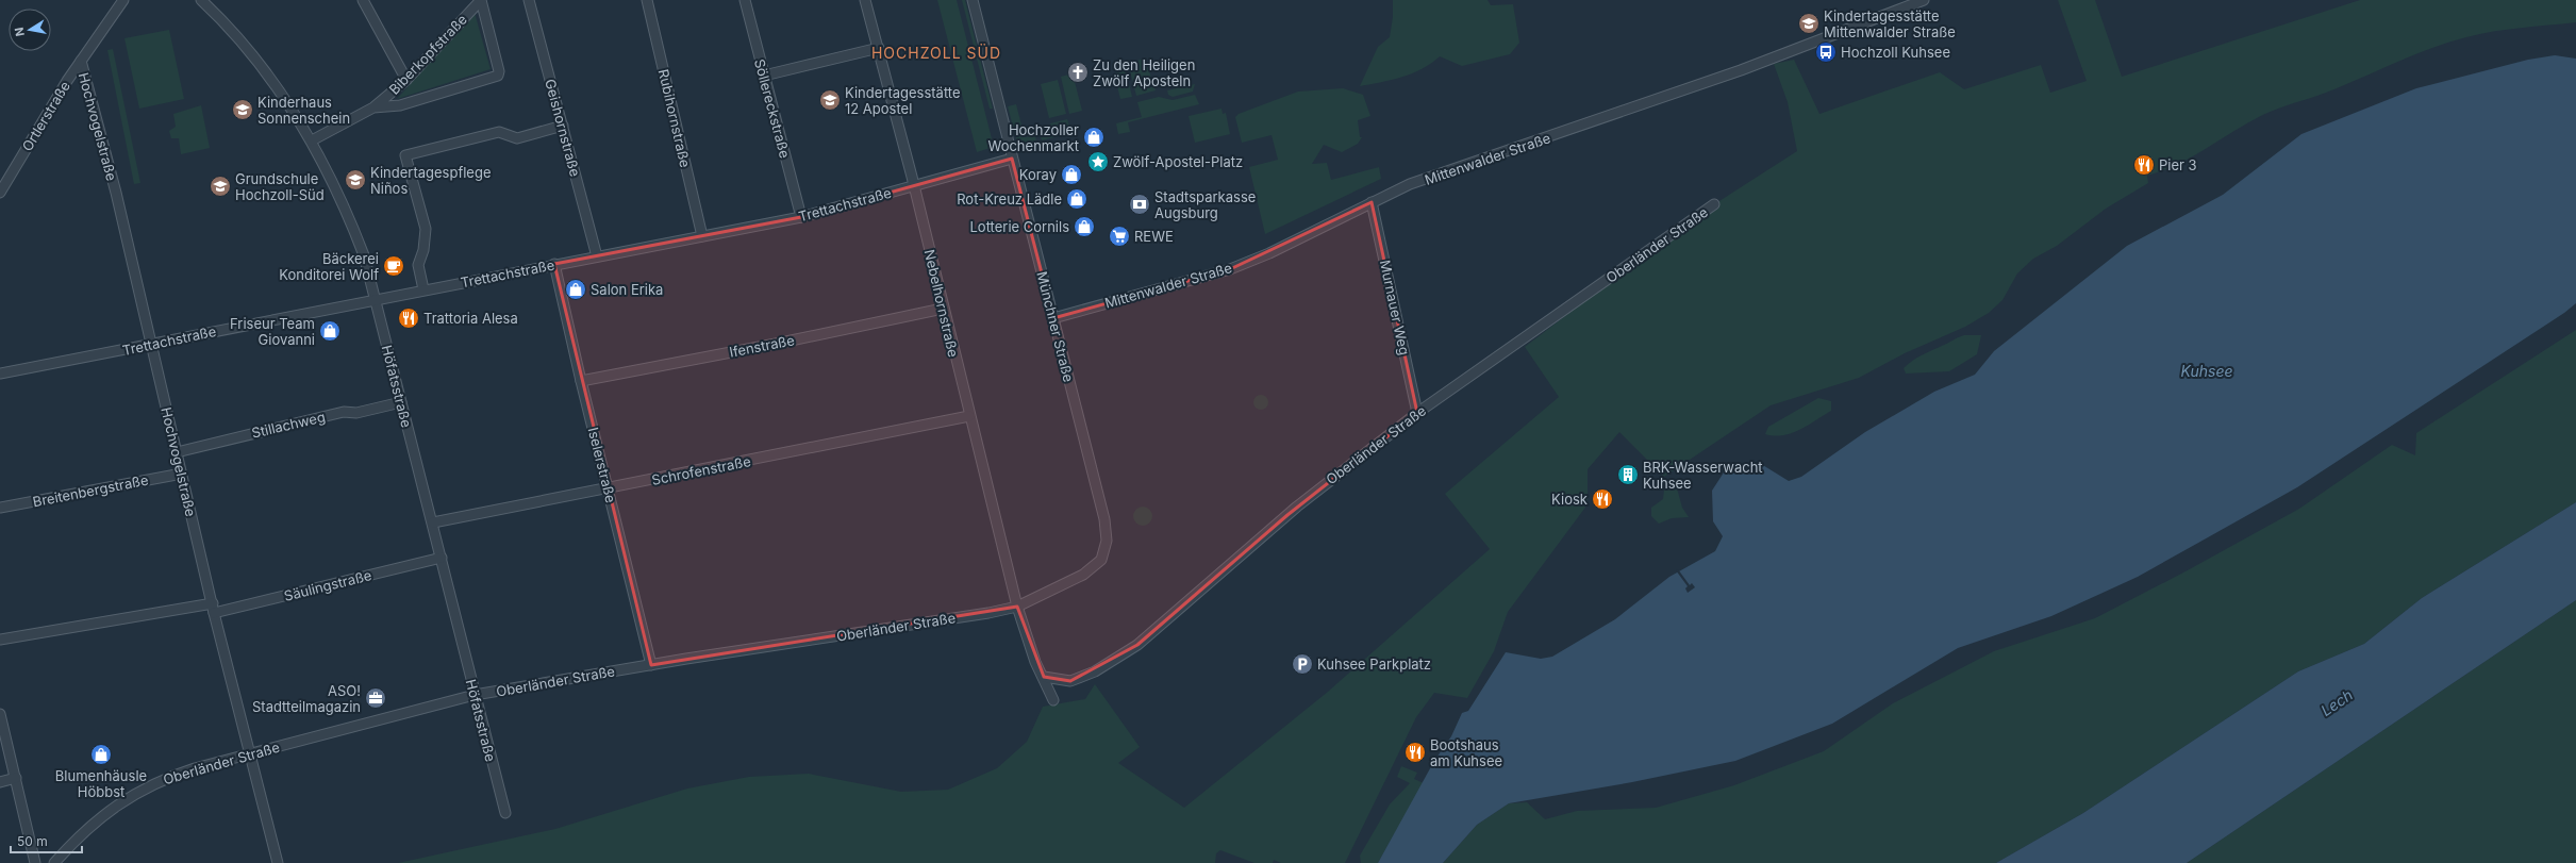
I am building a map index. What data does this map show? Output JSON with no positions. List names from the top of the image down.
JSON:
{
  "streets": {
    "street": [
      "Biberkopfstraße",
      "Söllereckstraße",
      "Ortlerstraße",
      "Rubihornstraße",
      "Hochvogelstraße",
      "Geishornstraße",
      "Mittenwalder Straße",
      "Trettachstraße",
      "Oberländer Straße",
      "Nebelhornstraße",
      "Murnauer Weg",
      "Münchner Straße",
      "Ifenstraße",
      "Höfatsstraße",
      "Stillachweg",
      "Iselerstraße",
      "Schrofenstraße",
      "Breitenbergstraße",
      "Säulingstraße"
    ]
  },
  "crossings": [
    ["Biberkopfstraße", "Höfatsstraße"],
    ["Söllereckstraße", "Trettachstraße"],
    ["Ortlerstraße", "Hochvogelstraße"],
    ["Rubihornstraße", "Trettachstraße"],
    ["Hochvogelstraße", "Trettachstraße"],
    ["Hochvogelstraße", "Oberländer Straße"],
    ["Hochvogelstraße", "Stillachweg"],
    ["Hochvogelstraße", "Breitenbergstraße"],
    ["Hochvogelstraße", "Säulingstraße"],
    ["Geishornstraße", "Trettachstraße"],
    ["Mittenwalder Straße", "Murnauer Weg"],
    ["Mittenwalder Straße", "Münchner Straße"],
    ["Trettachstraße", "Nebelhornstraße"],
    ["Trettachstraße", "Münchner Straße"],
    ["Trettachstraße", "Höfatsstraße"],
    ["Trettachstraße", "Iselerstraße"],
    ["Oberländer Straße", "Nebelhornstraße"],
    ["Oberländer Straße", "Murnauer Weg"],
    ["Oberländer Straße", "Münchner Straße"],
    ["Oberländer Straße", "Höfatsstraße"],
    ["Oberländer Straße", "Iselerstraße"],
    ["Nebelhornstraße", "Münchner Straße"],
    ["Nebelhornstraße", "Ifenstraße"],
    ["Nebelhornstraße", "Schrofenstraße"],
    ["Ifenstraße", "Iselerstraße"],
    ["Höfatsstraße", "Stillachweg"],
    ["Höfatsstraße", "Schrofenstraße"],
    ["Höfatsstraße", "Säulingstraße"],
    ["Iselerstraße", "Schrofenstraße"]
  ],
  "districts": ["HOCHZOLL SÜD"],
  "water": ["Kuhsee", "Lech"],
  "places": {
    "school or university": [
      "Kindertagesstätte Mittenwalder Straße",
      "Kindertagesstätte 12 Apostel",
      "Kinderhaus Sonnenschein",
      "Kindertagespflege Niños",
      "Grundschule Hochzoll-Süd"
    ],
    "bus stop": ["Hochzoll Kuhsee"],
    "church": ["Zu den Heiligen Zwölf Aposteln"],
    "shop": [
      "Hochzoller Wochenmarkt",
      "Koray",
      "Rot-Kreuz Lädle",
      "Lotterie Cornils",
      "Salon Erika",
      "Friseur Team Giovanni",
      "Blumenhäusle Höbbst"
    ],
    "place": ["Zwölf-Apostel-Platz"],
    "restaurant": [
      "Pier 3",
      "Trattoria Alesa",
      "Kiosk",
      "Bootshaus am Kuhsee"
    ],
    "bank": ["Stadtsparkasse Augsburg"],
    "supermarket": ["REWE"],
    "cafe": ["Bäckerei Konditorei Wolf"],
    "building": ["BRK-Wasserwacht Kuhsee"],
    "parking": ["Kuhsee Parkplatz"],
    "office": ["ASO! Stadtteilmagazin"]
  },
  "scale_bar": "50 m",
  "north": "left"
}
